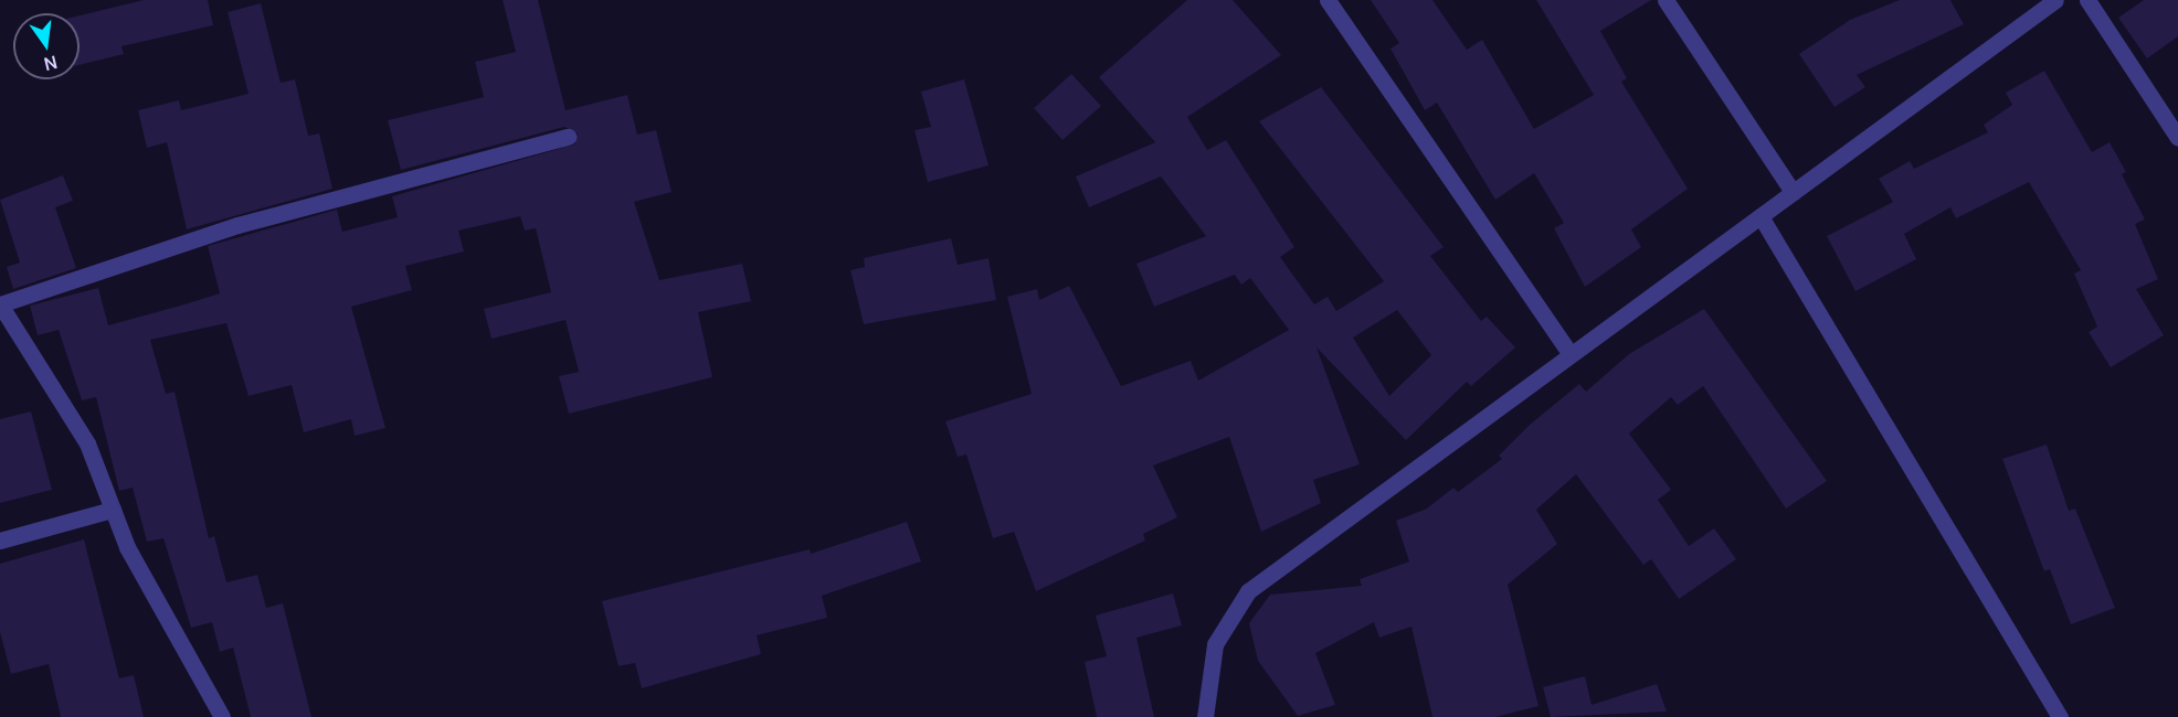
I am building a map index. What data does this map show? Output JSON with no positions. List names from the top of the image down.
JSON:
{
  "north": "bottom"
}
